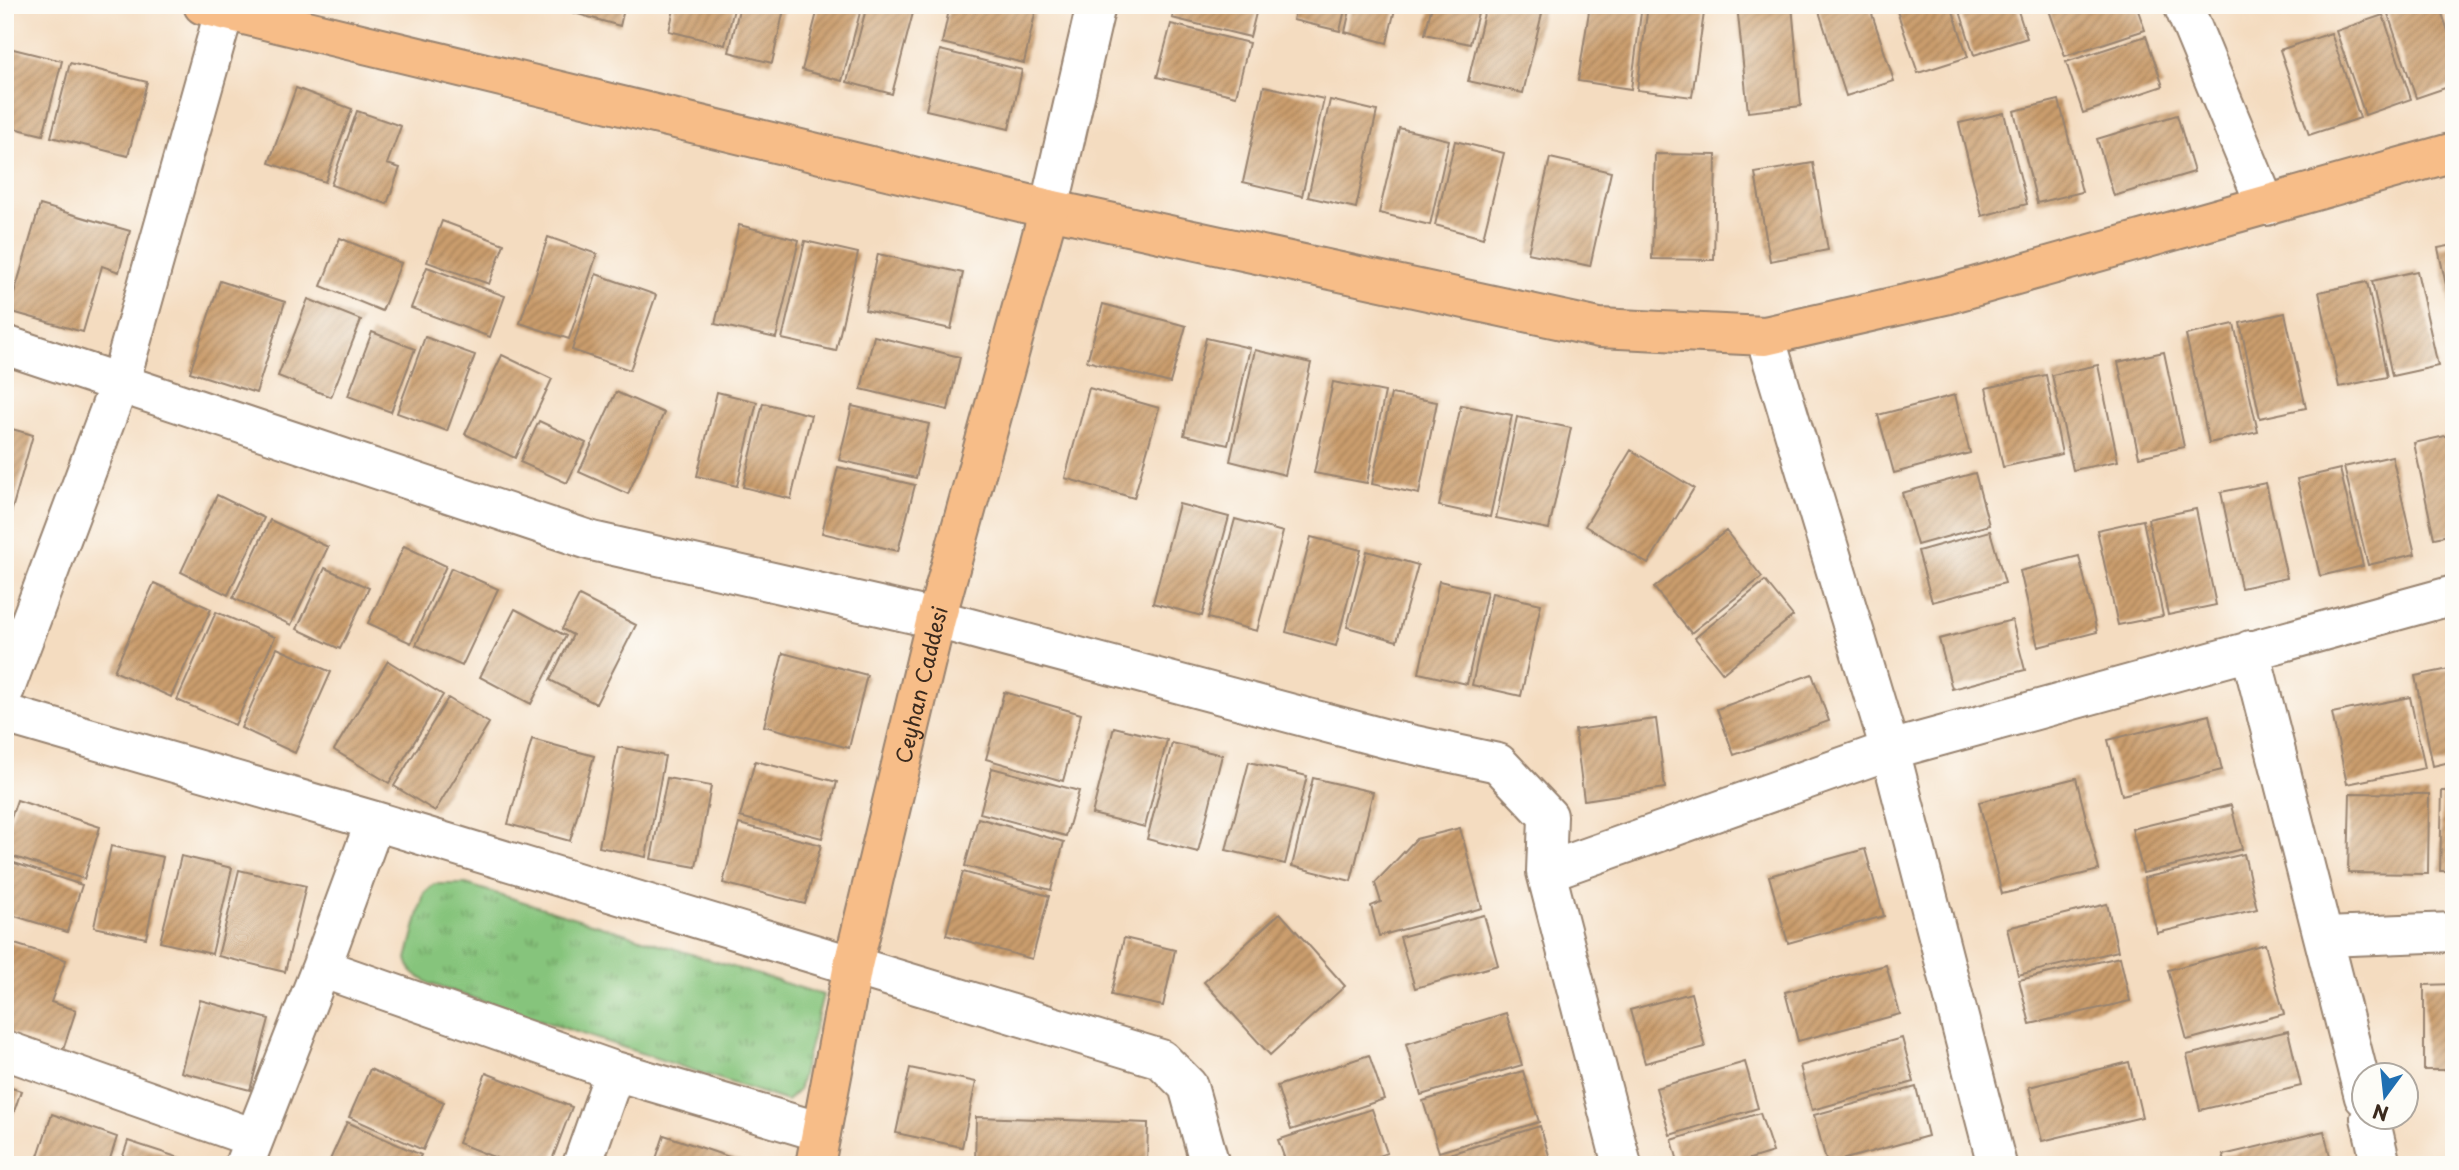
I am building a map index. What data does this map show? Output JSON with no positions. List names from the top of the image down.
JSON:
{
  "streets": {
    "main road": ["Ceyhan Caddesi"]
  },
  "north": "bottom"
}
